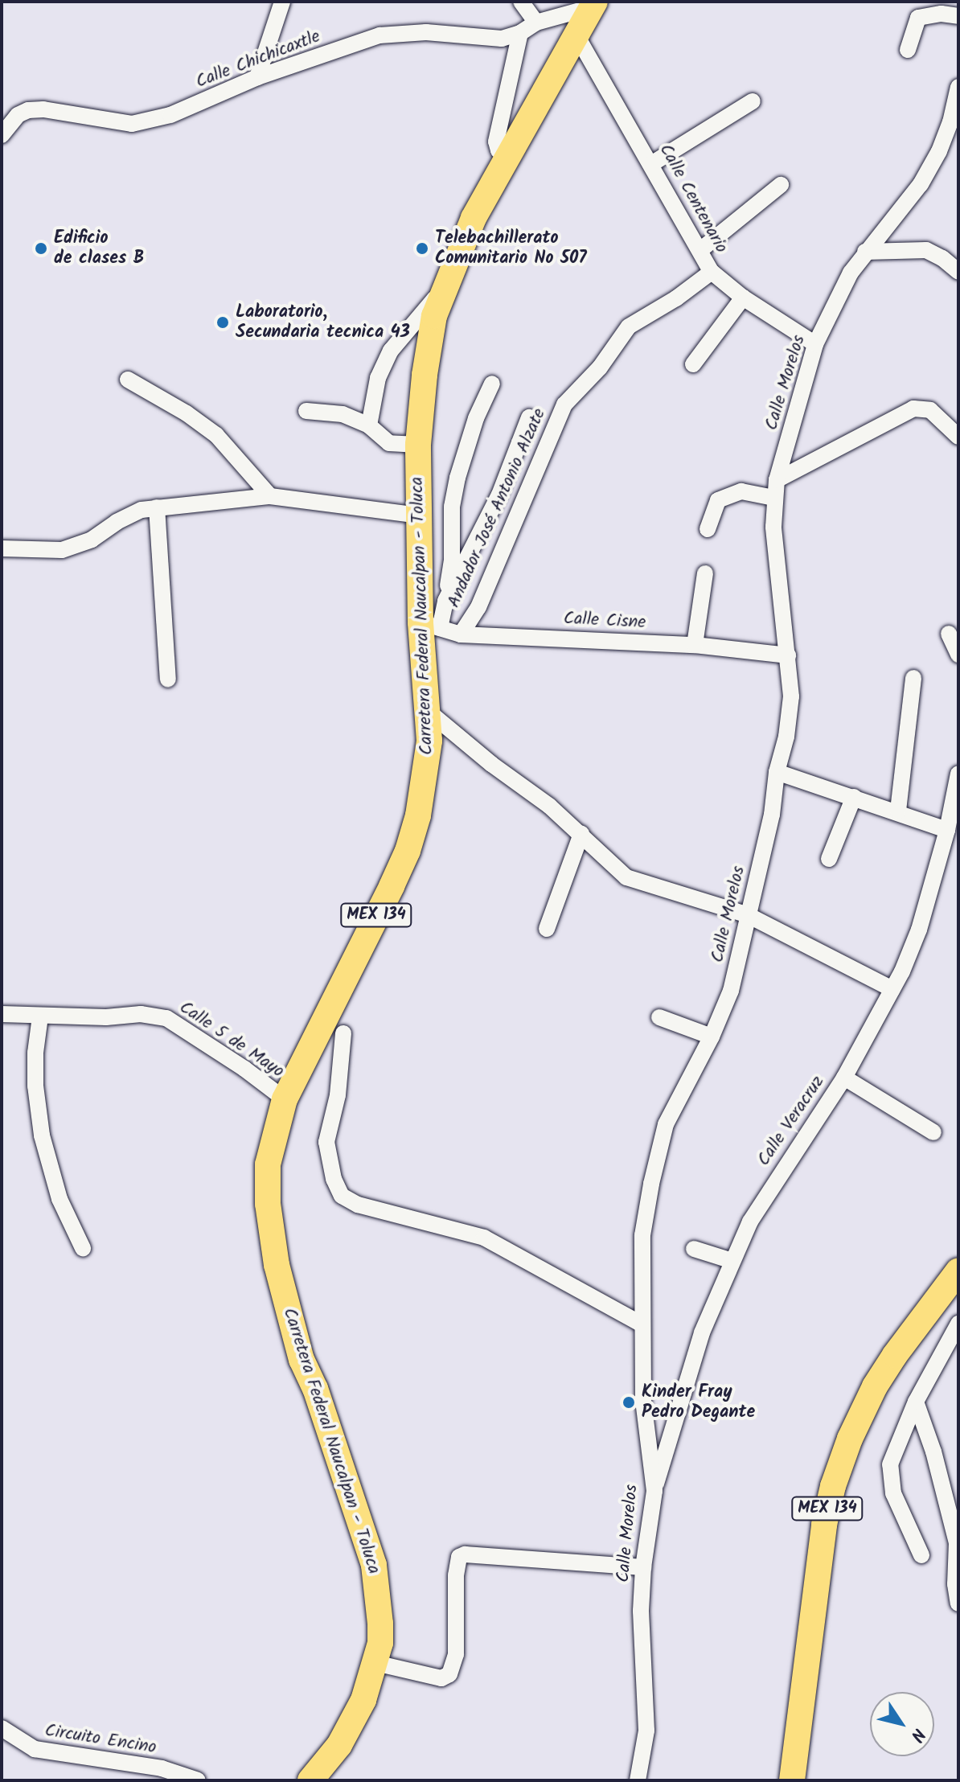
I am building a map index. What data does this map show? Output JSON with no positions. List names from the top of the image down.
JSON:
{
  "streets": {
    "main road": ["Carretera Federal Naucalpan - Toluca", "MEX 134"],
    "street": [
      "Calle Chichicaxtle",
      "Calle Centenario",
      "Calle Morelos",
      "Andador José Antonio Alzate",
      "Calle Cisne",
      "Calle 5 de Mayo",
      "Calle Veracruz",
      "Circuito Encino"
    ]
  },
  "crossings": [
    ["Calle Chichicaxtle", "Carretera Federal Naucalpan - Toluca"],
    ["Calle Centenario", "Calle Morelos"],
    ["Calle Centenario", "Andador José Antonio Alzate"],
    ["Calle Centenario", "Carretera Federal Naucalpan - Toluca"],
    ["Calle Morelos", "Calle Cisne"],
    ["Calle Morelos", "Calle Veracruz"],
    ["Andador José Antonio Alzate", "Calle Cisne"],
    ["Carretera Federal Naucalpan - Toluca", "Calle Cisne"],
    ["Carretera Federal Naucalpan - Toluca", "Calle 5 de Mayo"]
  ],
  "places": [
    "Edificio de clases B",
    "Telebachillerato Comunitario No 507",
    "Laboratorio, Secundaria tecnica 43",
    "Kinder Fray Pedro Degante"
  ],
  "north": "bottom right"
}
